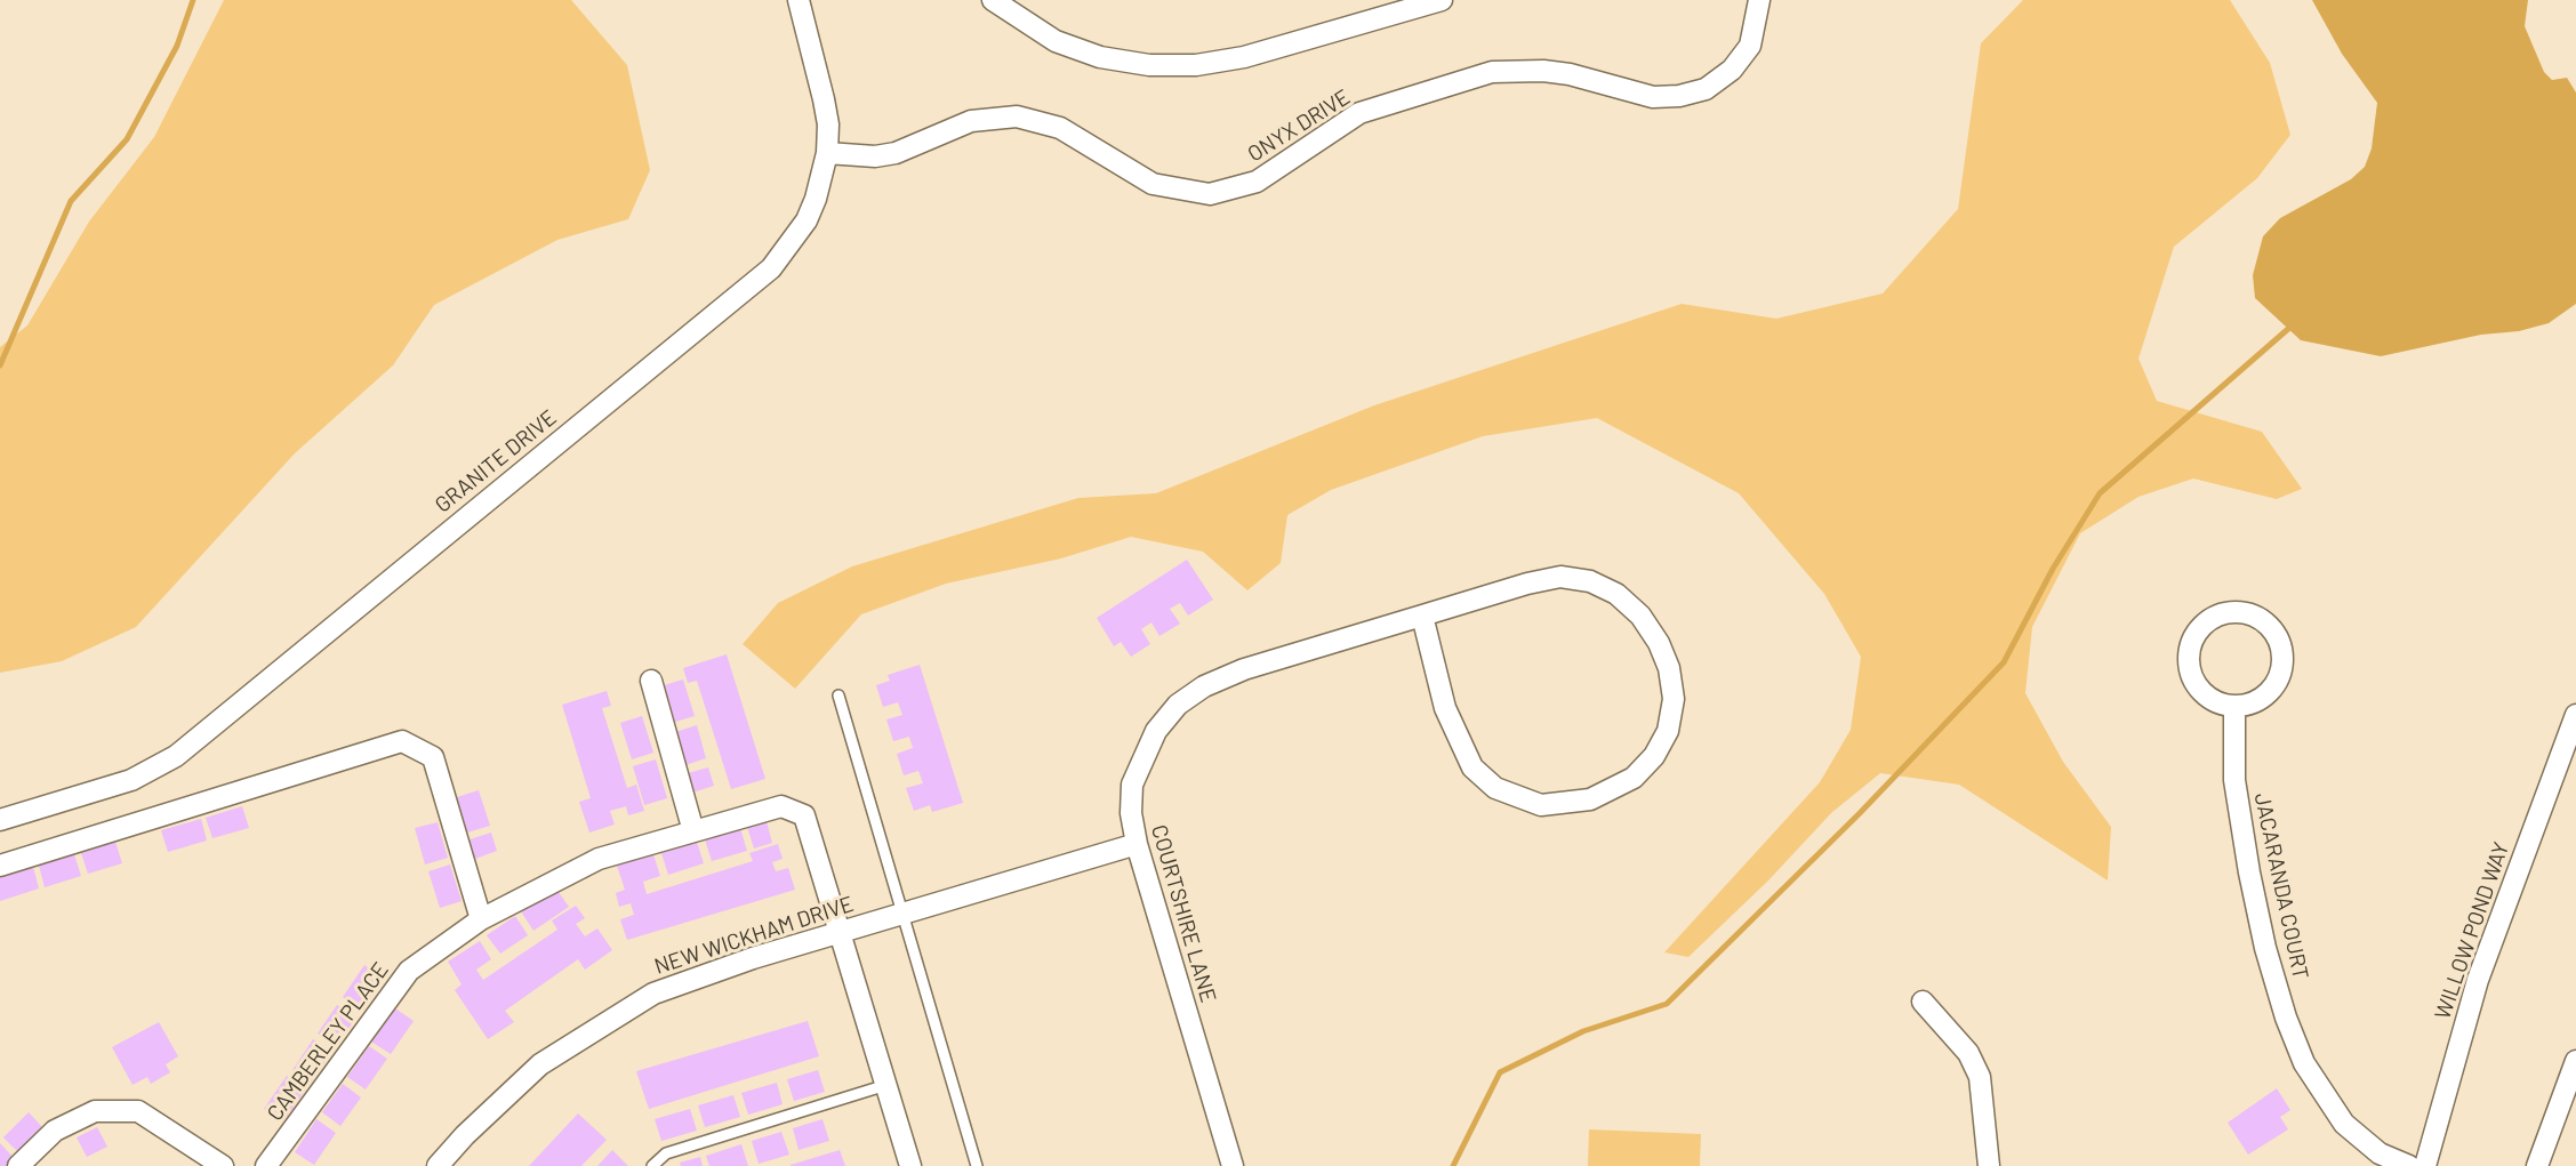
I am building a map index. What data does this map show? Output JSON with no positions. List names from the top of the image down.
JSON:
{
  "streets": {
    "street": [
      "ONYX DRIVE",
      "GRANITE DRIVE",
      "JACARANDA COURT",
      "COURTSHIRE LANE",
      "WILLOW POND WAY",
      "NEW WICKHAM DRIVE",
      "CAMBERLEY PLACE"
    ]
  },
  "crossings": [
    ["ONYX DRIVE", "GRANITE DRIVE"],
    ["COURTSHIRE LANE", "NEW WICKHAM DRIVE"],
    ["NEW WICKHAM DRIVE", "CAMBERLEY PLACE"]
  ]
}
